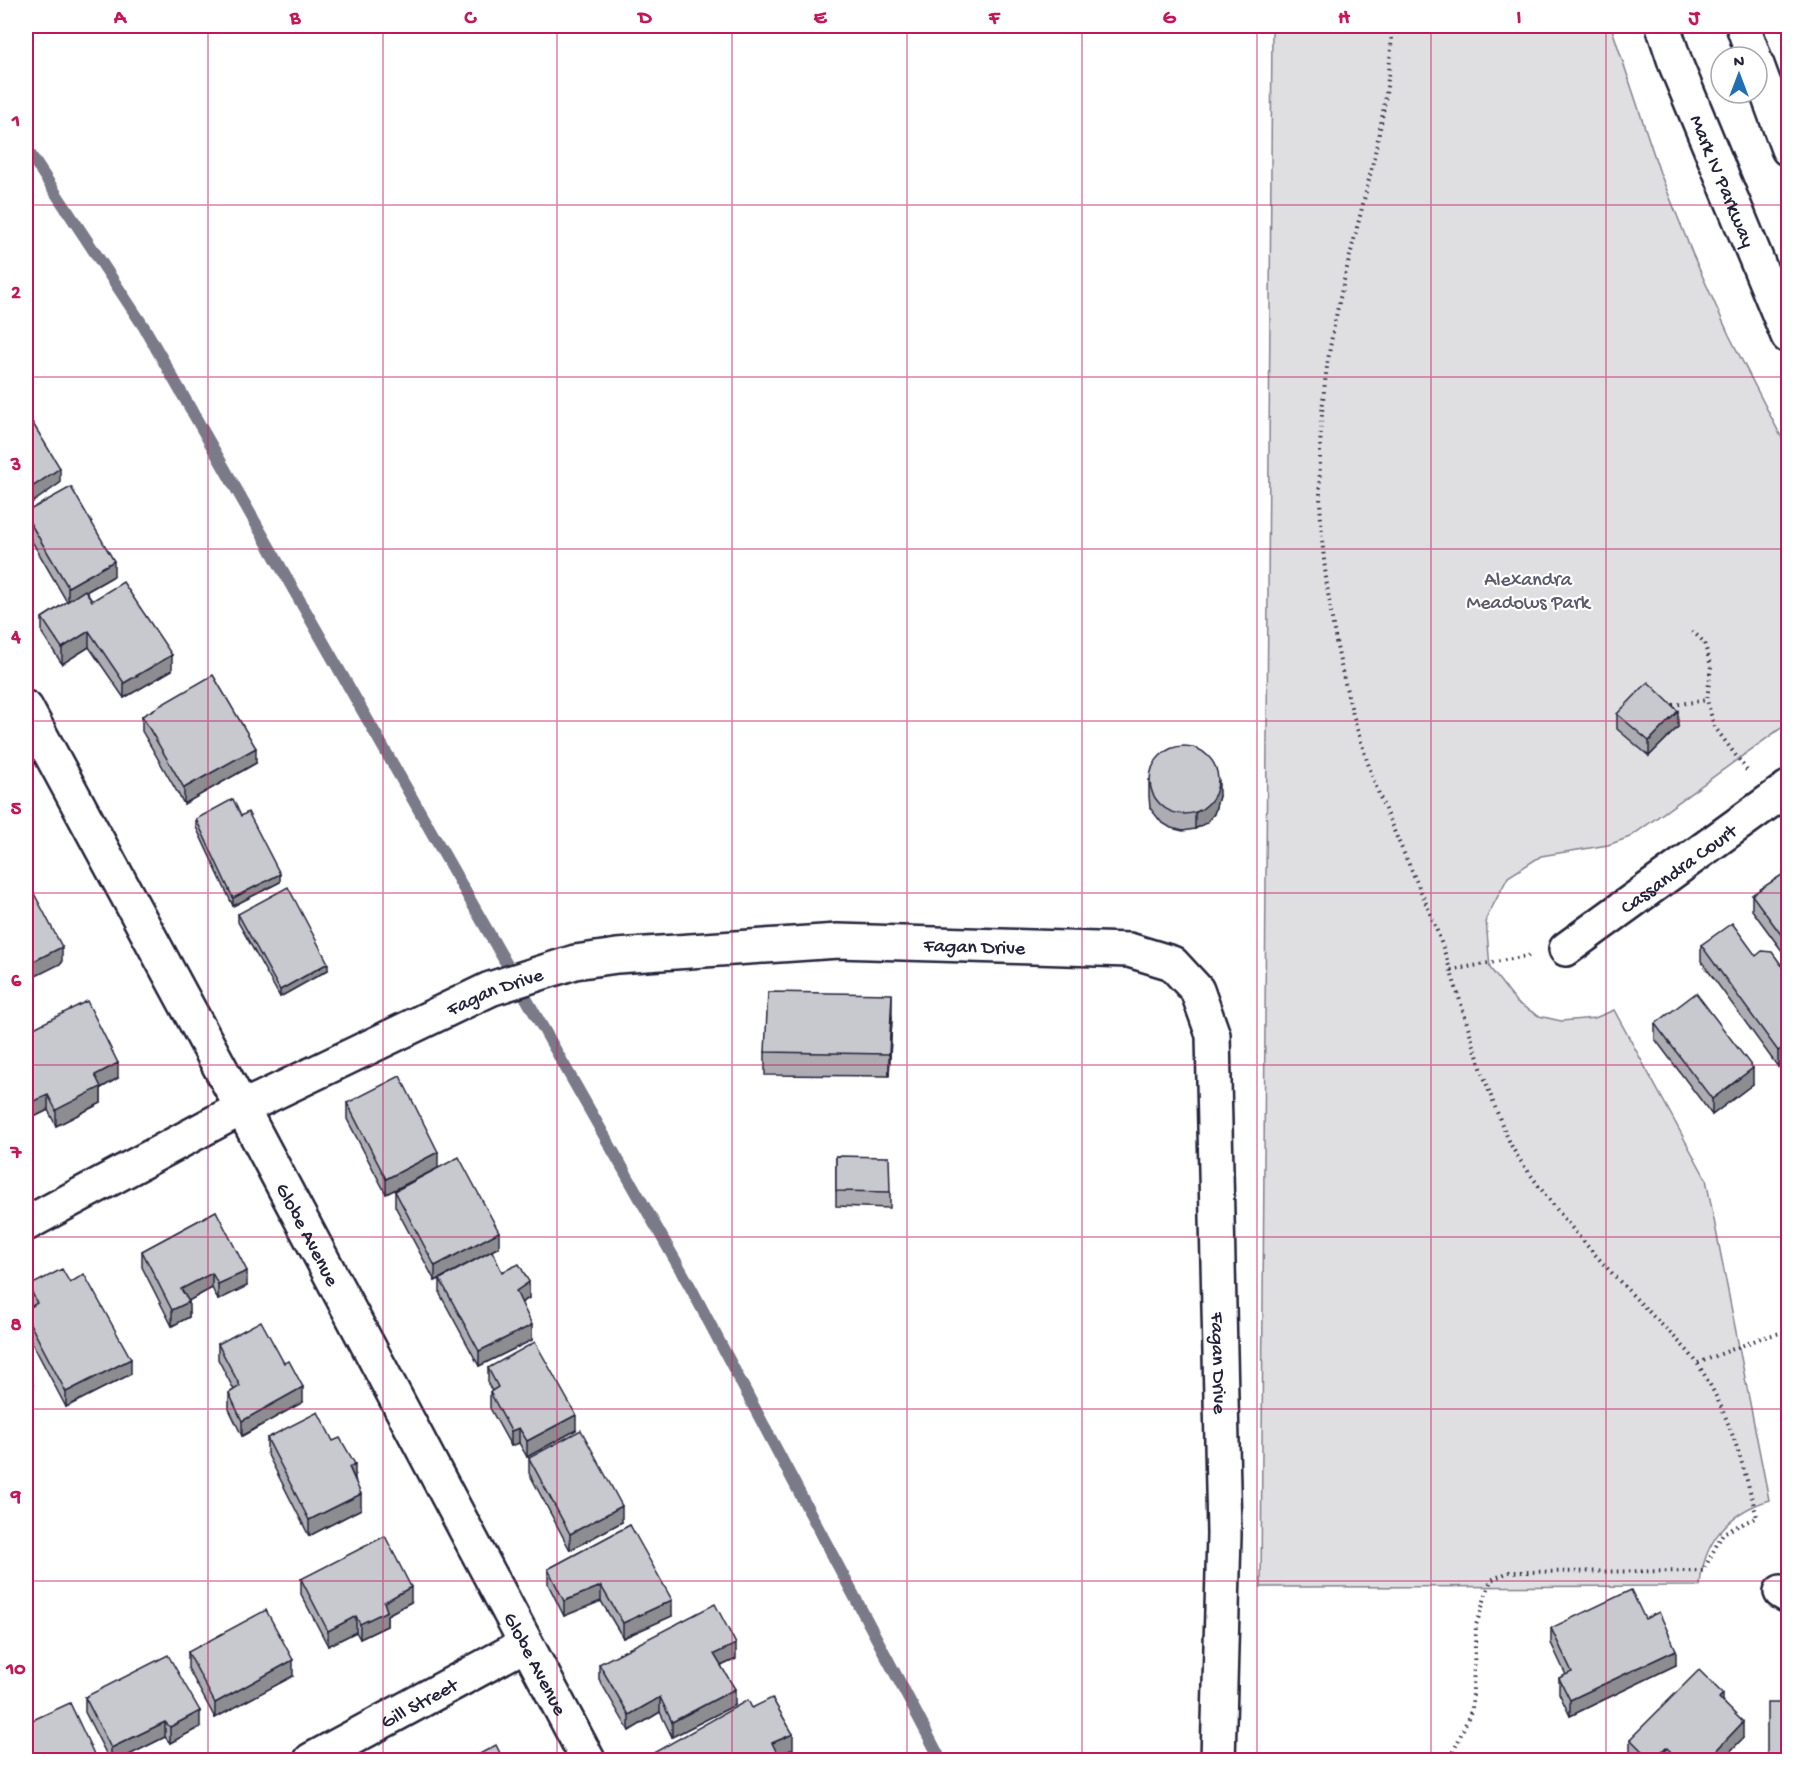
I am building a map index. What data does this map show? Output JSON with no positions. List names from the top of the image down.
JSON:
{
  "streets": {
    "street": [
      "Mark IV Parkway",
      "Cassandra Court",
      "Fagan Drive",
      "Globe Avenue",
      "Gill Street"
    ]
  },
  "crossings": [
    ["Fagan Drive", "Globe Avenue"],
    ["Globe Avenue", "Gill Street"]
  ],
  "parks": ["Alexandra Meadows Park"],
  "north": "top",
  "grid": {
    "columns": [
      "A",
      "B",
      "C",
      "D",
      "E",
      "F",
      "G",
      "H",
      "I",
      "J"
    ],
    "rows": [
      "1",
      "2",
      "3",
      "4",
      "5",
      "6",
      "7",
      "8",
      "9",
      "10"
    ]
  }
}
